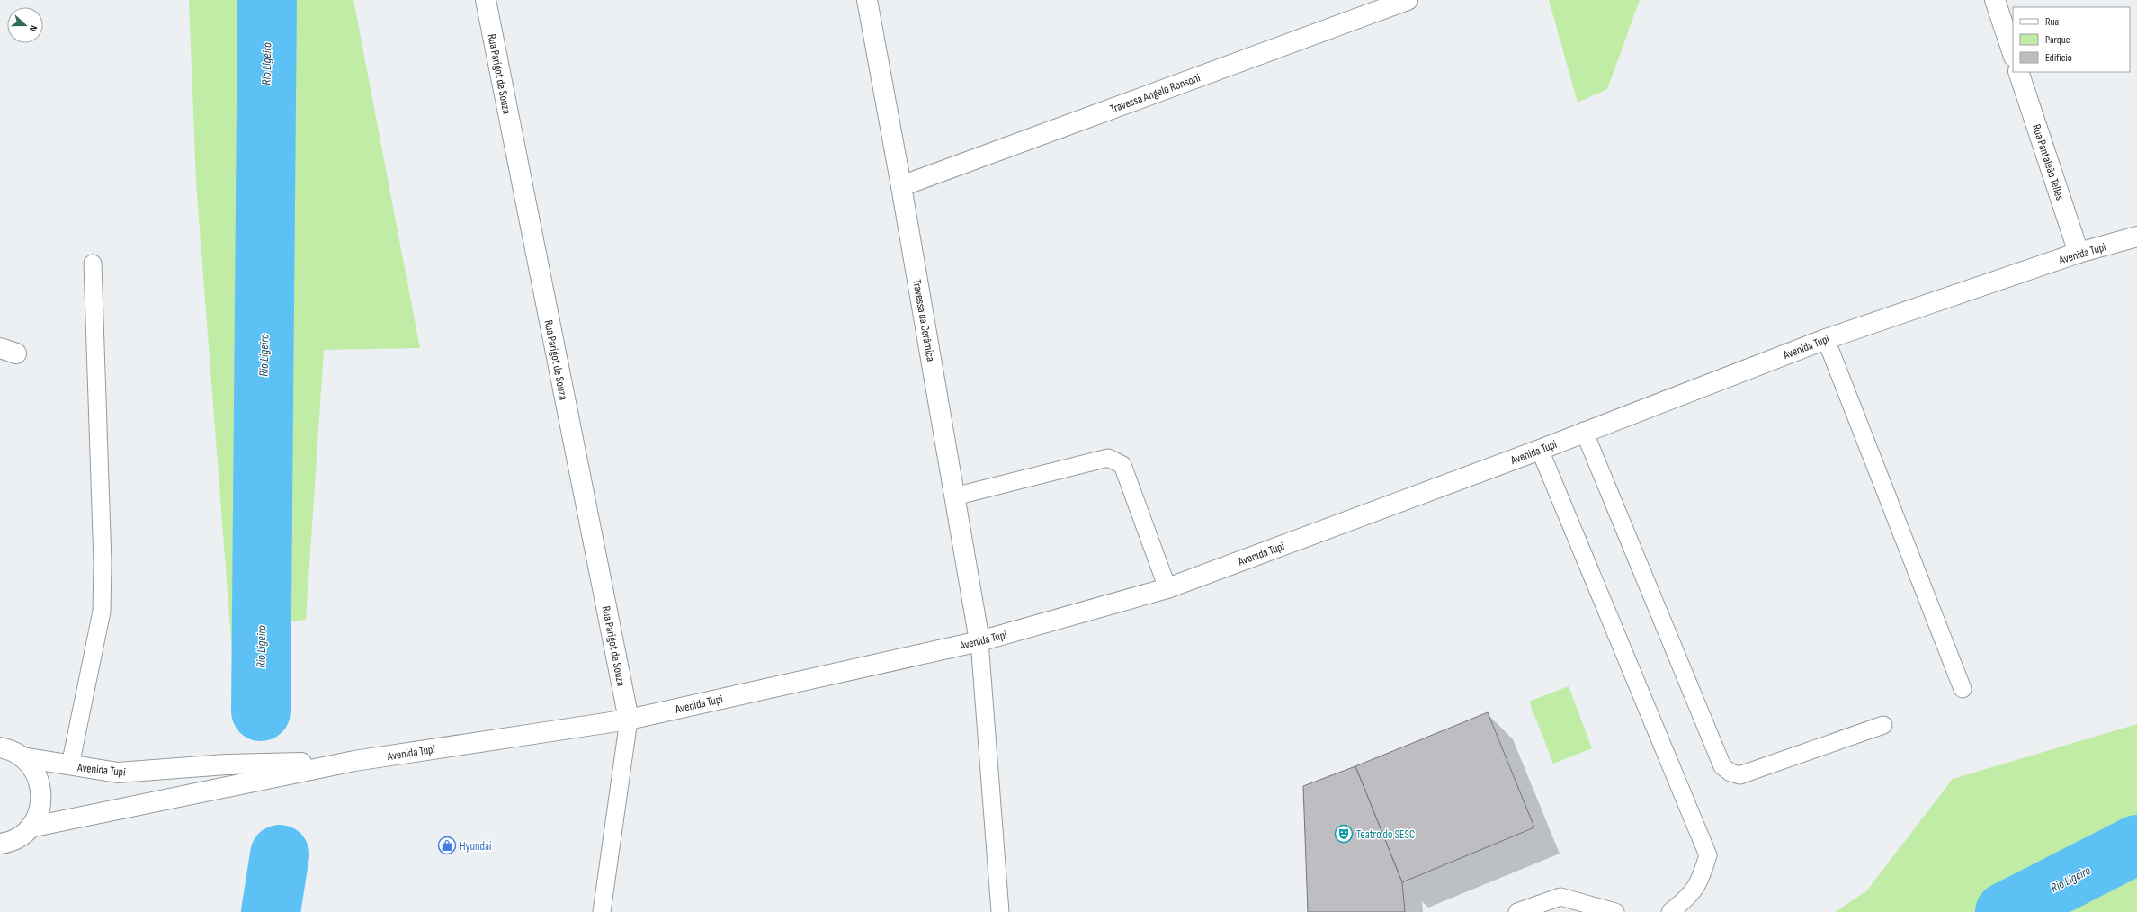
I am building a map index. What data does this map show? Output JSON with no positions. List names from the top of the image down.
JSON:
{
  "streets": {
    "main road": [
      "Rua Parigot de Souza",
      "Travessa Angelo Ronsoni",
      "Rua Pantaleão Telles",
      "Avenida Tupi",
      "Travessa da Cerâmica"
    ]
  },
  "crossings": [
    ["Rua Parigot de Souza", "Avenida Tupi"],
    ["Travessa Angelo Ronsoni", "Travessa da Cerâmica"],
    ["Rua Pantaleão Telles", "Avenida Tupi"],
    ["Avenida Tupi", "Travessa da Cerâmica"]
  ],
  "water": ["Rio Ligeiro"],
  "places": {
    "theatre": ["Teatro do SESC"],
    "shop": ["Hyundai"]
  },
  "legend": ["Rua", "Parque", "Edifício"],
  "north": "right"
}
